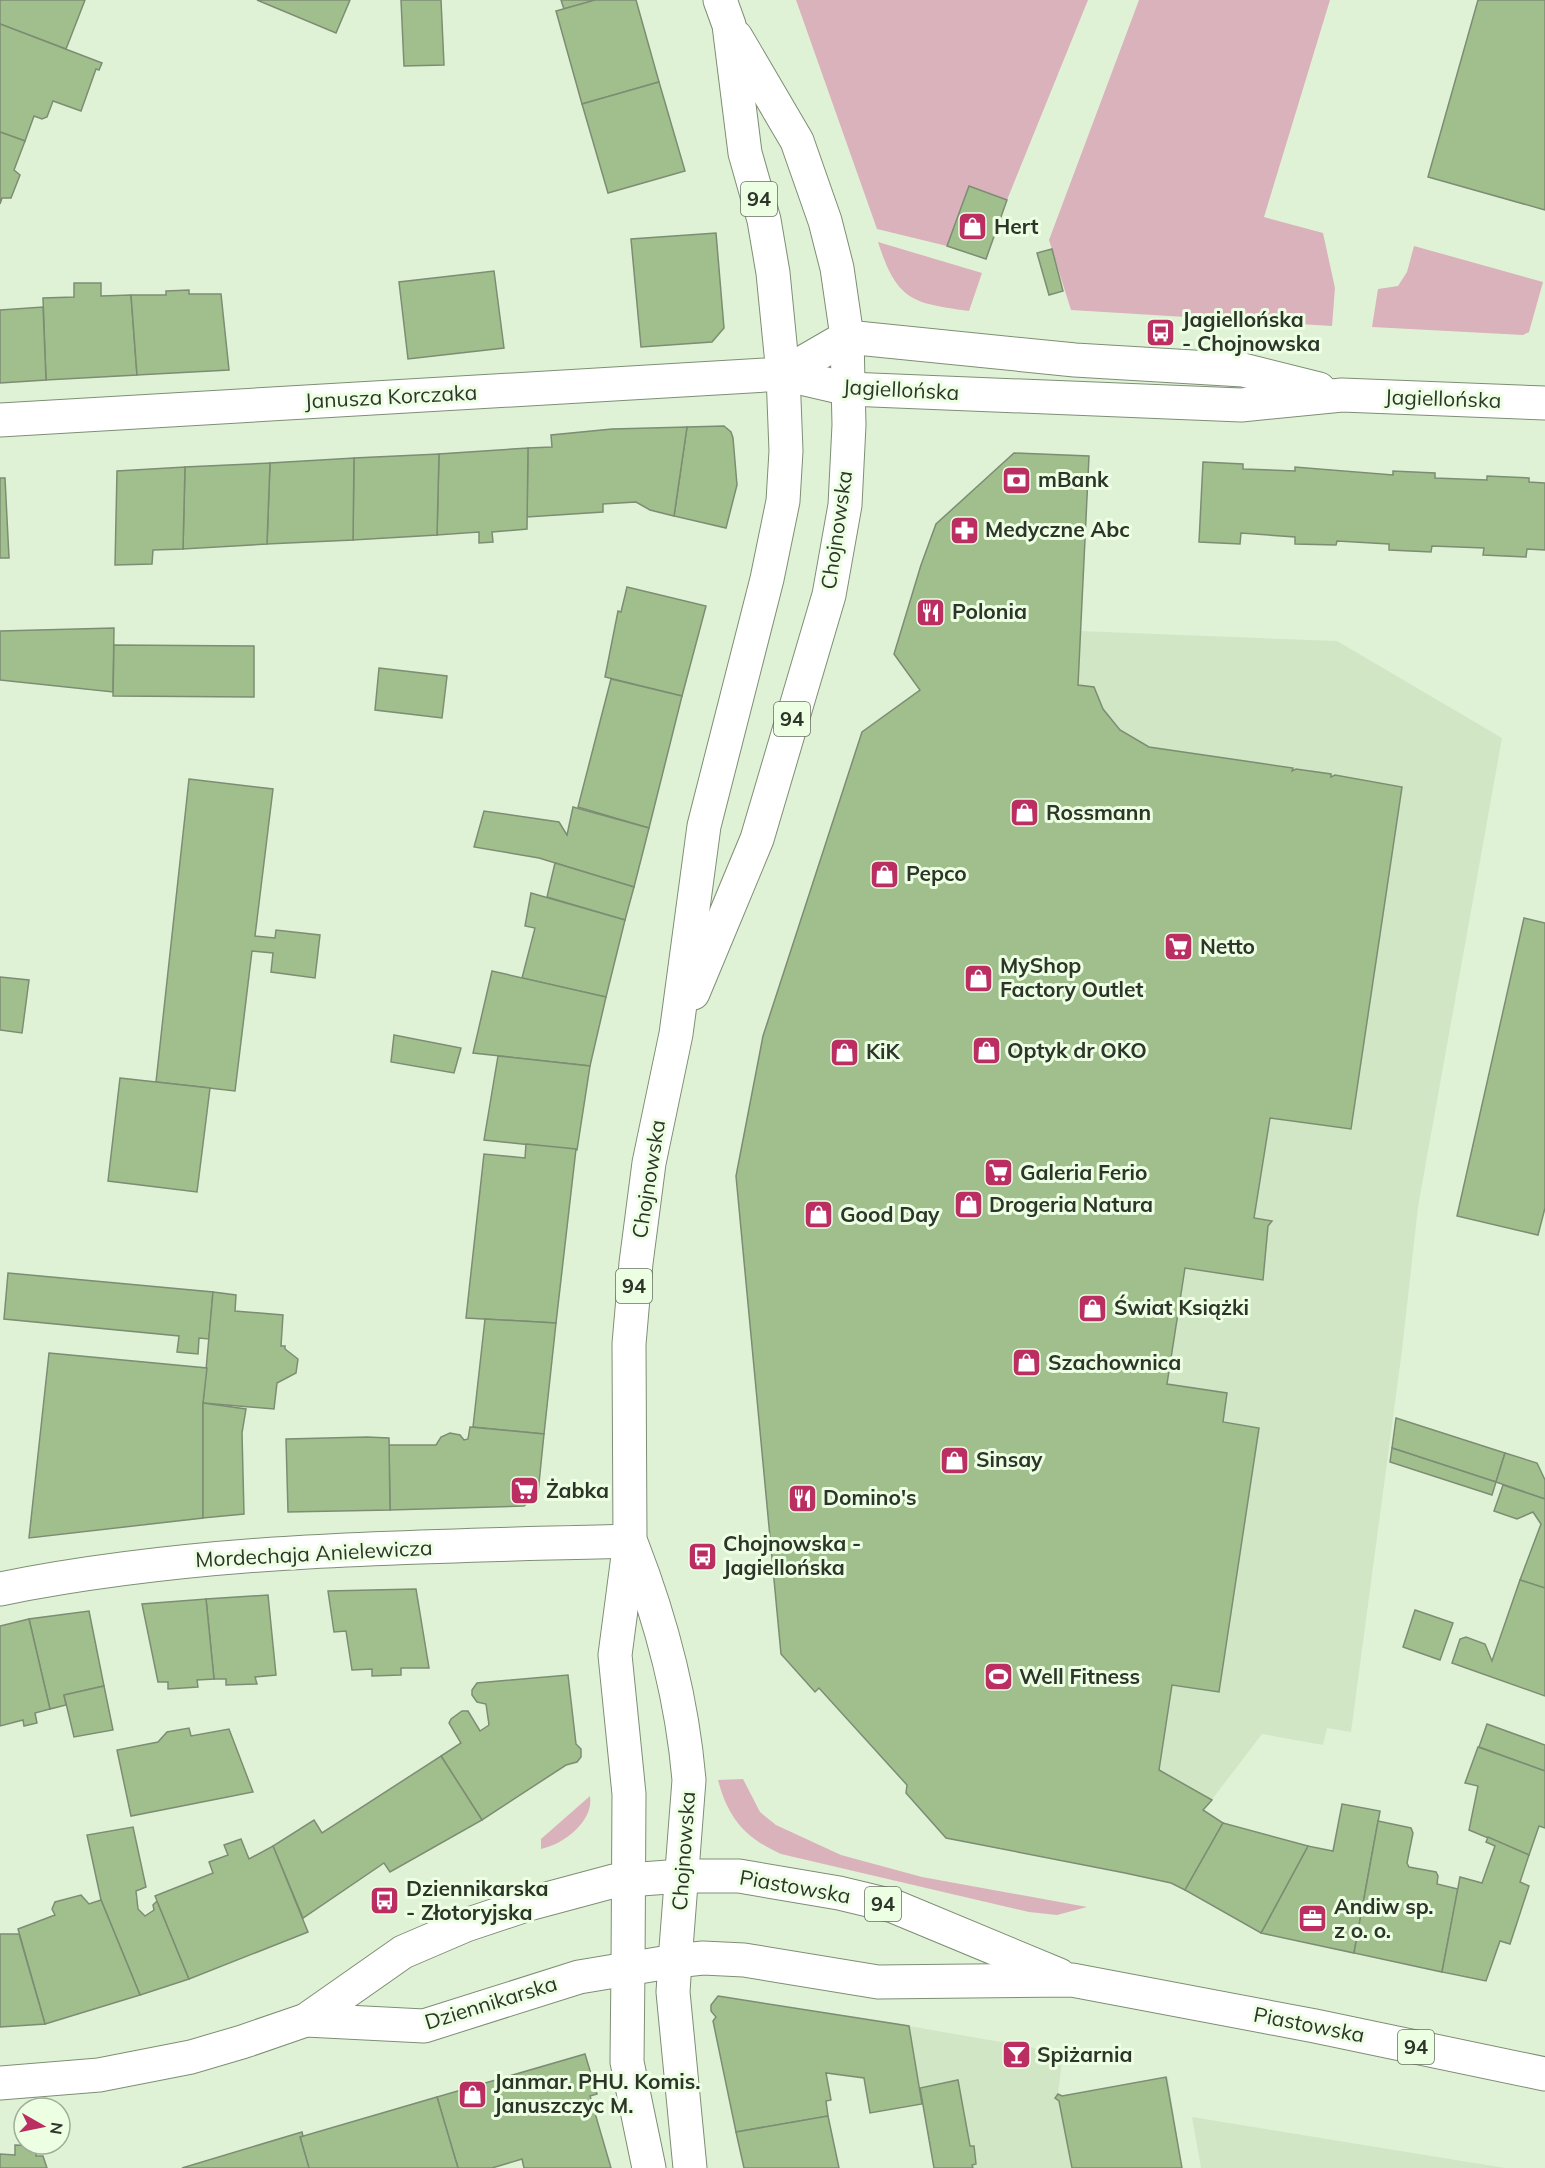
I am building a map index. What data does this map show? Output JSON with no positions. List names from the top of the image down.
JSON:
{
  "streets": {
    "main road": [
      "94",
      "Jagiellońska",
      "Janusza Korczaka",
      "Chojnowska",
      "Mordechaja Anielewicza",
      "Piastowska",
      "Dziennikarska"
    ]
  },
  "crossings": [
    ["Jagiellońska", "Janusza Korczaka"],
    ["Jagiellońska", "Chojnowska"],
    ["Janusza Korczaka", "Chojnowska"],
    ["Chojnowska", "Mordechaja Anielewicza"],
    ["Chojnowska", "Piastowska"],
    ["Chojnowska", "Dziennikarska"],
    ["Piastowska", "Dziennikarska"]
  ],
  "places": {
    "shop": [
      "Hert",
      "Rossmann",
      "Pepco",
      "MyShop Factory Outlet",
      "Optyk dr OKO",
      "KiK",
      "Drogeria Natura",
      "Good Day",
      "Świat Książki",
      "Szachownica",
      "Sinsay",
      "Janmar. PHU. Komis. Januszczyc M."
    ],
    "bus stop": ["Jagiellońska - Chojnowska", "Chojnowska - Jagiellońska", "Dziennikarska - Złotoryjska"],
    "bank": ["mBank"],
    "pharmacy": ["Medyczne Abc"],
    "restaurant": ["Polonia", "Domino's"],
    "supermarket": ["Netto", "Galeria Ferio", "Żabka"],
    "sports": ["Well Fitness"],
    "office": ["Andiw sp. z o. o."],
    "bar": ["Spiżarnia"]
  },
  "north": "right"
}
